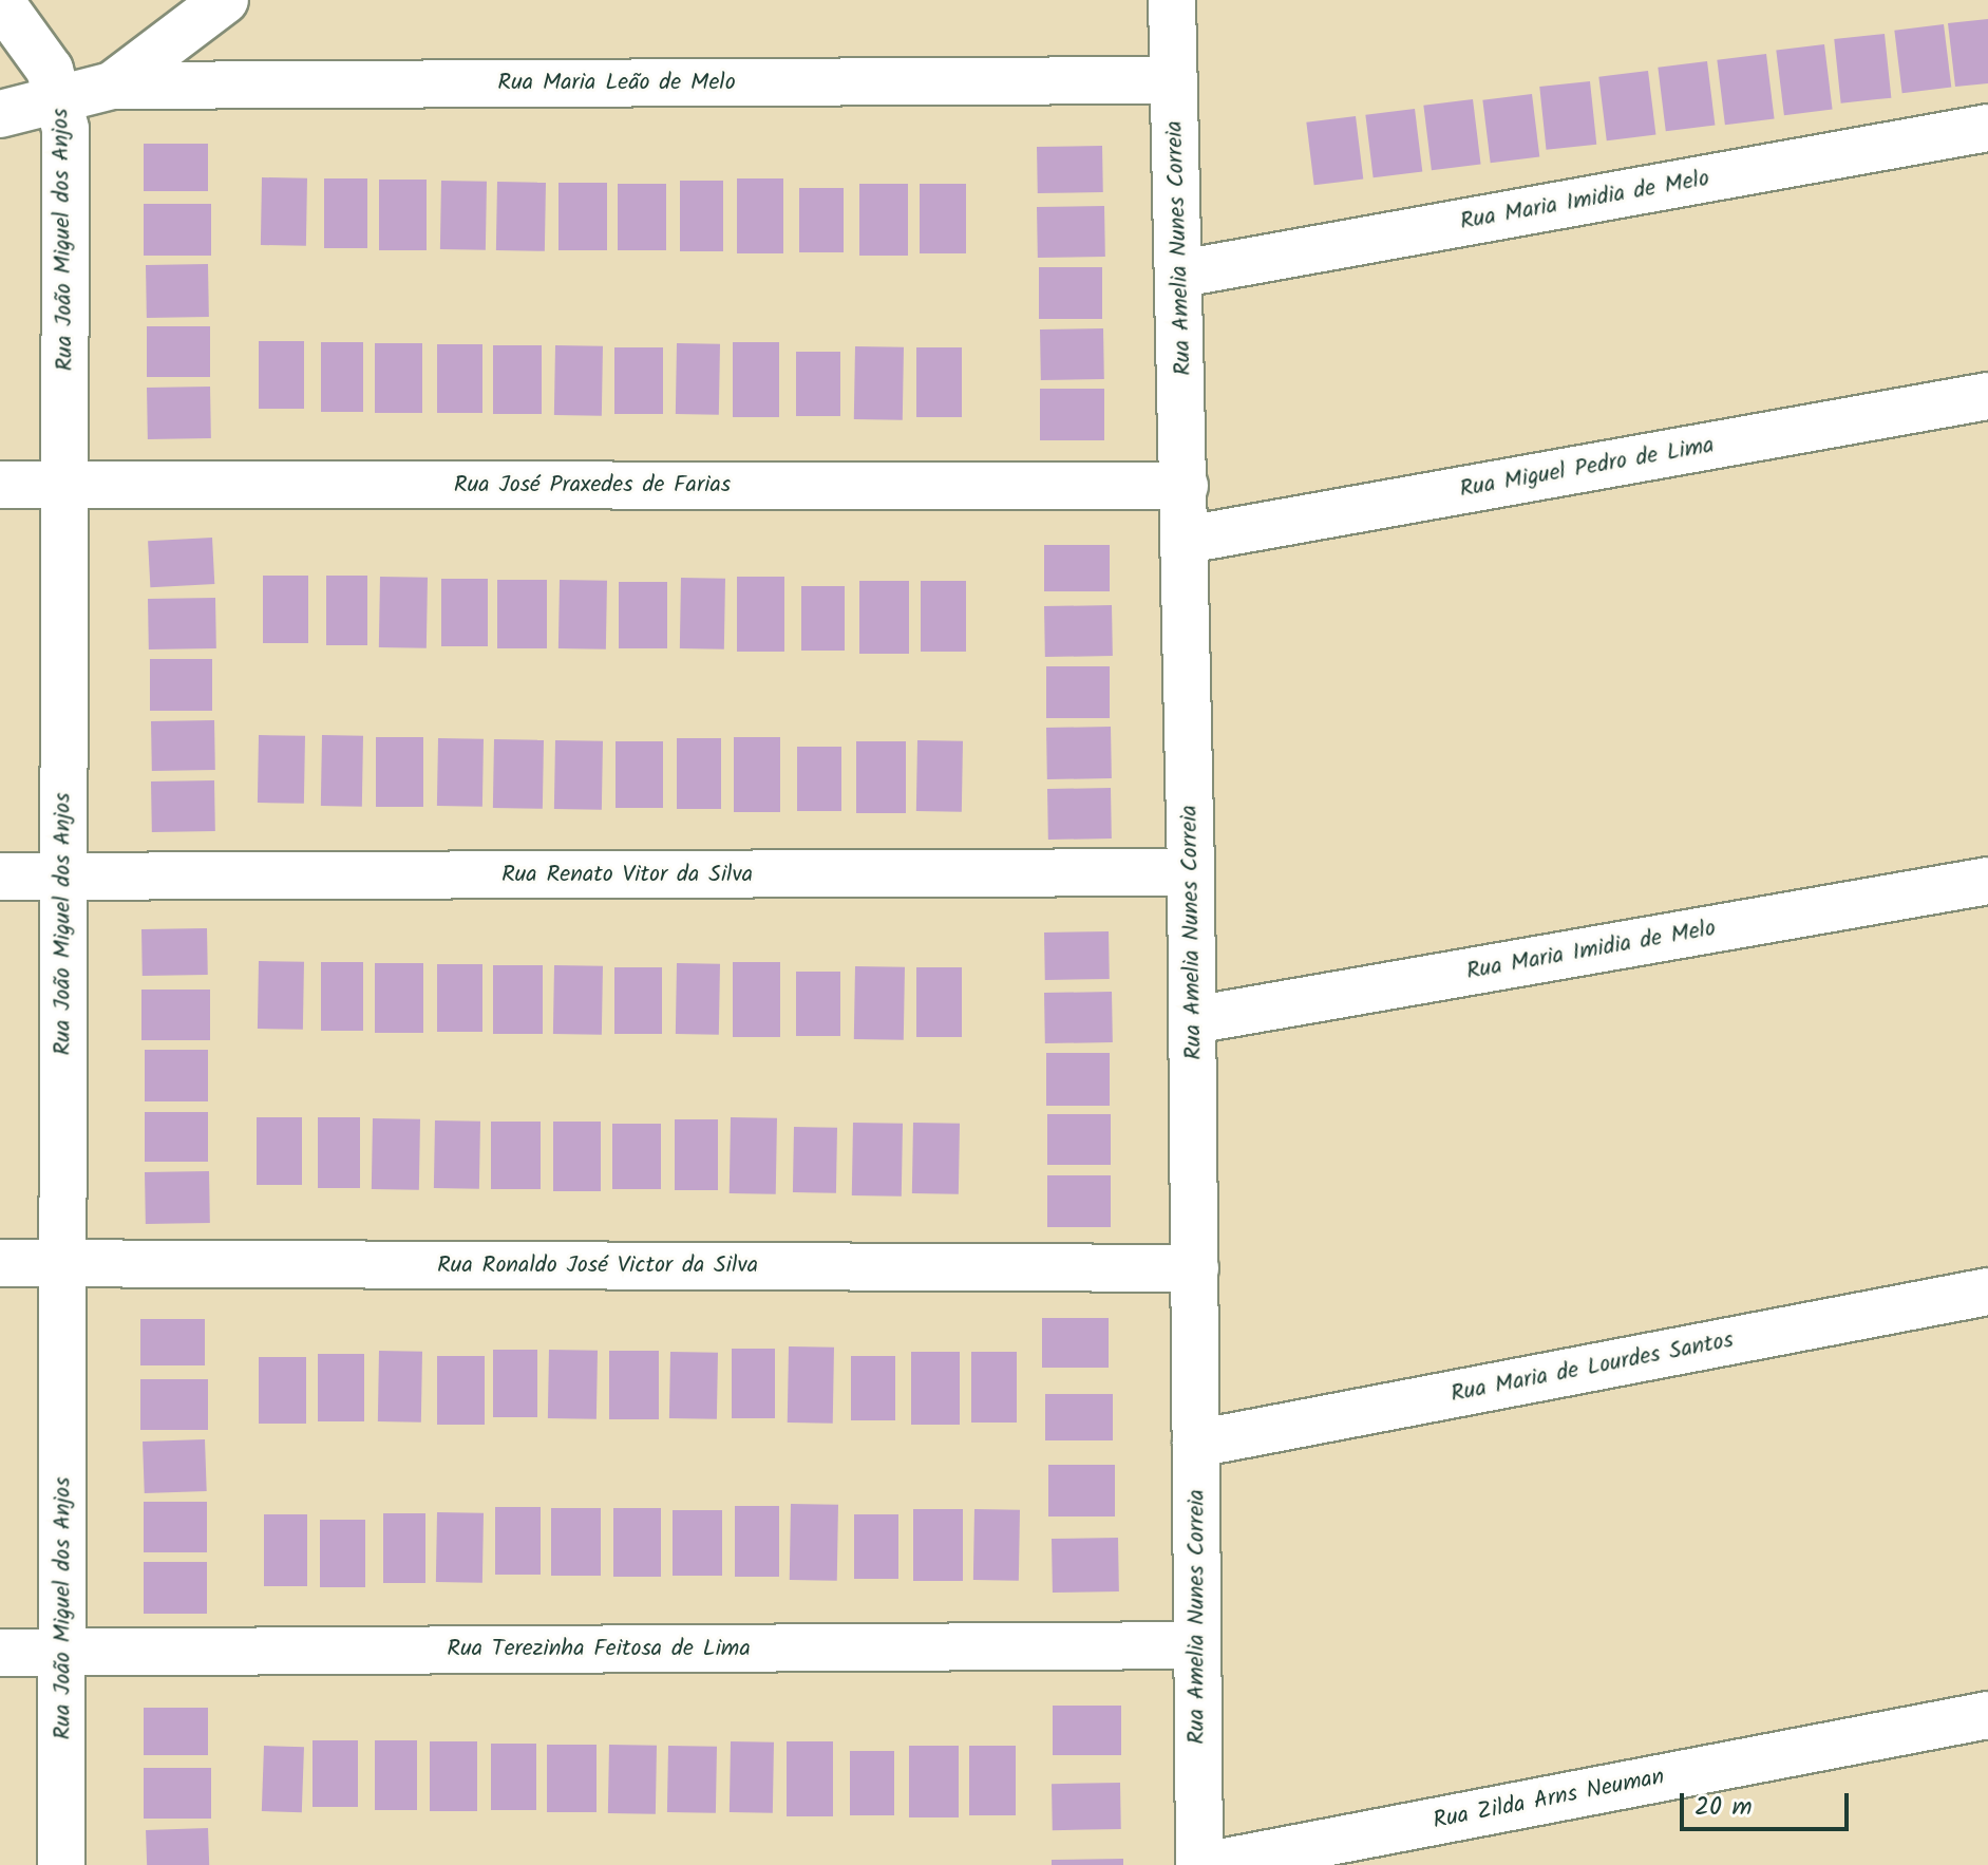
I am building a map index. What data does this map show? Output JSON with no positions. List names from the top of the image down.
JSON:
{
  "streets": {
    "street": [
      "Rua Maria Leão de Melo",
      "Rua Maria Imidia de Melo",
      "Rua João Miguel dos Anjos",
      "Rua Amelia Nunes Correia",
      "Rua Miguel Pedro de Lima",
      "Rua José Praxedes de Farias",
      "Rua Renato Vitor da Silva",
      "Rua Ronaldo José Victor da Silva",
      "Rua Maria de Lourdes Santos",
      "Rua Terezinha Feitosa de Lima",
      "Rua Zilda Arns Neuman"
    ]
  },
  "crossings": [
    ["Rua Maria Leão de Melo", "Rua João Miguel dos Anjos"],
    ["Rua Maria Leão de Melo", "Rua Amelia Nunes Correia"],
    ["Rua Maria Imidia de Melo", "Rua Amelia Nunes Correia"],
    ["Rua João Miguel dos Anjos", "Rua José Praxedes de Farias"],
    ["Rua João Miguel dos Anjos", "Rua Renato Vitor da Silva"],
    ["Rua João Miguel dos Anjos", "Rua Ronaldo José Victor da Silva"],
    ["Rua João Miguel dos Anjos", "Rua Terezinha Feitosa de Lima"],
    ["Rua Amelia Nunes Correia", "Rua Miguel Pedro de Lima"],
    ["Rua Amelia Nunes Correia", "Rua José Praxedes de Farias"],
    ["Rua Amelia Nunes Correia", "Rua Renato Vitor da Silva"],
    ["Rua Amelia Nunes Correia", "Rua Ronaldo José Victor da Silva"],
    ["Rua Amelia Nunes Correia", "Rua Maria de Lourdes Santos"],
    ["Rua Amelia Nunes Correia", "Rua Terezinha Feitosa de Lima"]
  ],
  "scale_bar": "20 m"
}
